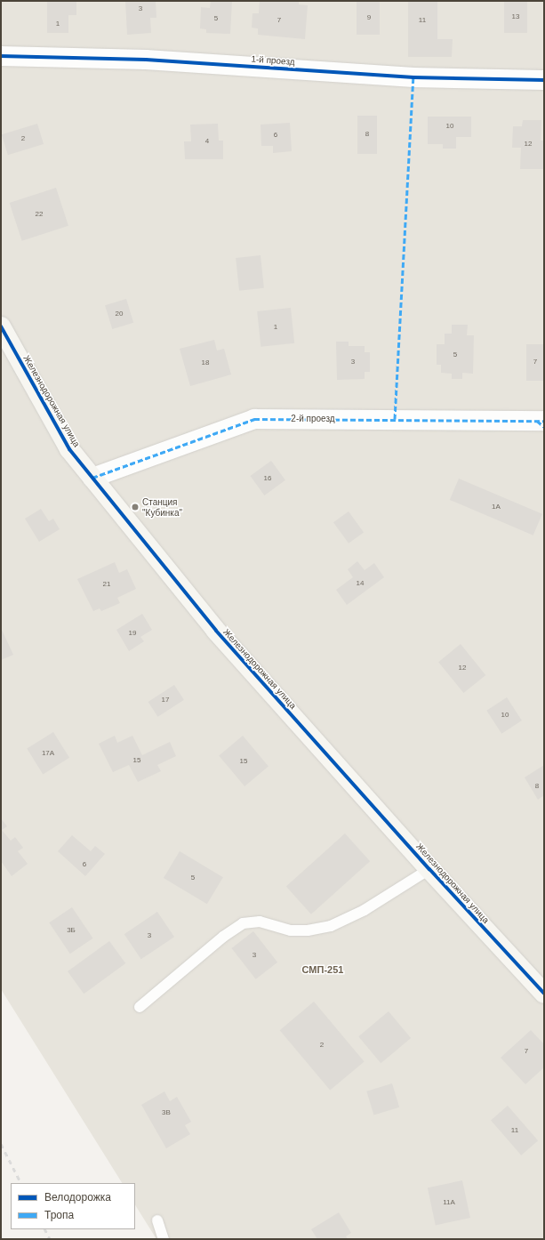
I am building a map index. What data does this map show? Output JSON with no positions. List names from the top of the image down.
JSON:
{
  "streets": {
    "street": ["1-й проезд", "Железнодорожная улица", "2-й проезд"]
  },
  "crossings": [
    ["Железнодорожная улица", "2-й проезд"]
  ],
  "districts": ["СМП-251"],
  "places": ["Станция \"Кубинка\""],
  "house_numbers": [
    "3",
    "13",
    "9",
    "5",
    "7",
    "11",
    "1",
    "10",
    "8",
    "6",
    "2",
    "4",
    "12",
    "22",
    "20",
    "1",
    "5",
    "3",
    "7",
    "18",
    "16",
    "1А",
    "14",
    "21",
    "19",
    "12",
    "17",
    "10",
    "17А",
    "15",
    "15",
    "8",
    "6",
    "5",
    "3Б",
    "3",
    "3",
    "2",
    "7",
    "3В",
    "11",
    "11А"
  ],
  "legend": ["Велодорожка", "Тропа"]
}
